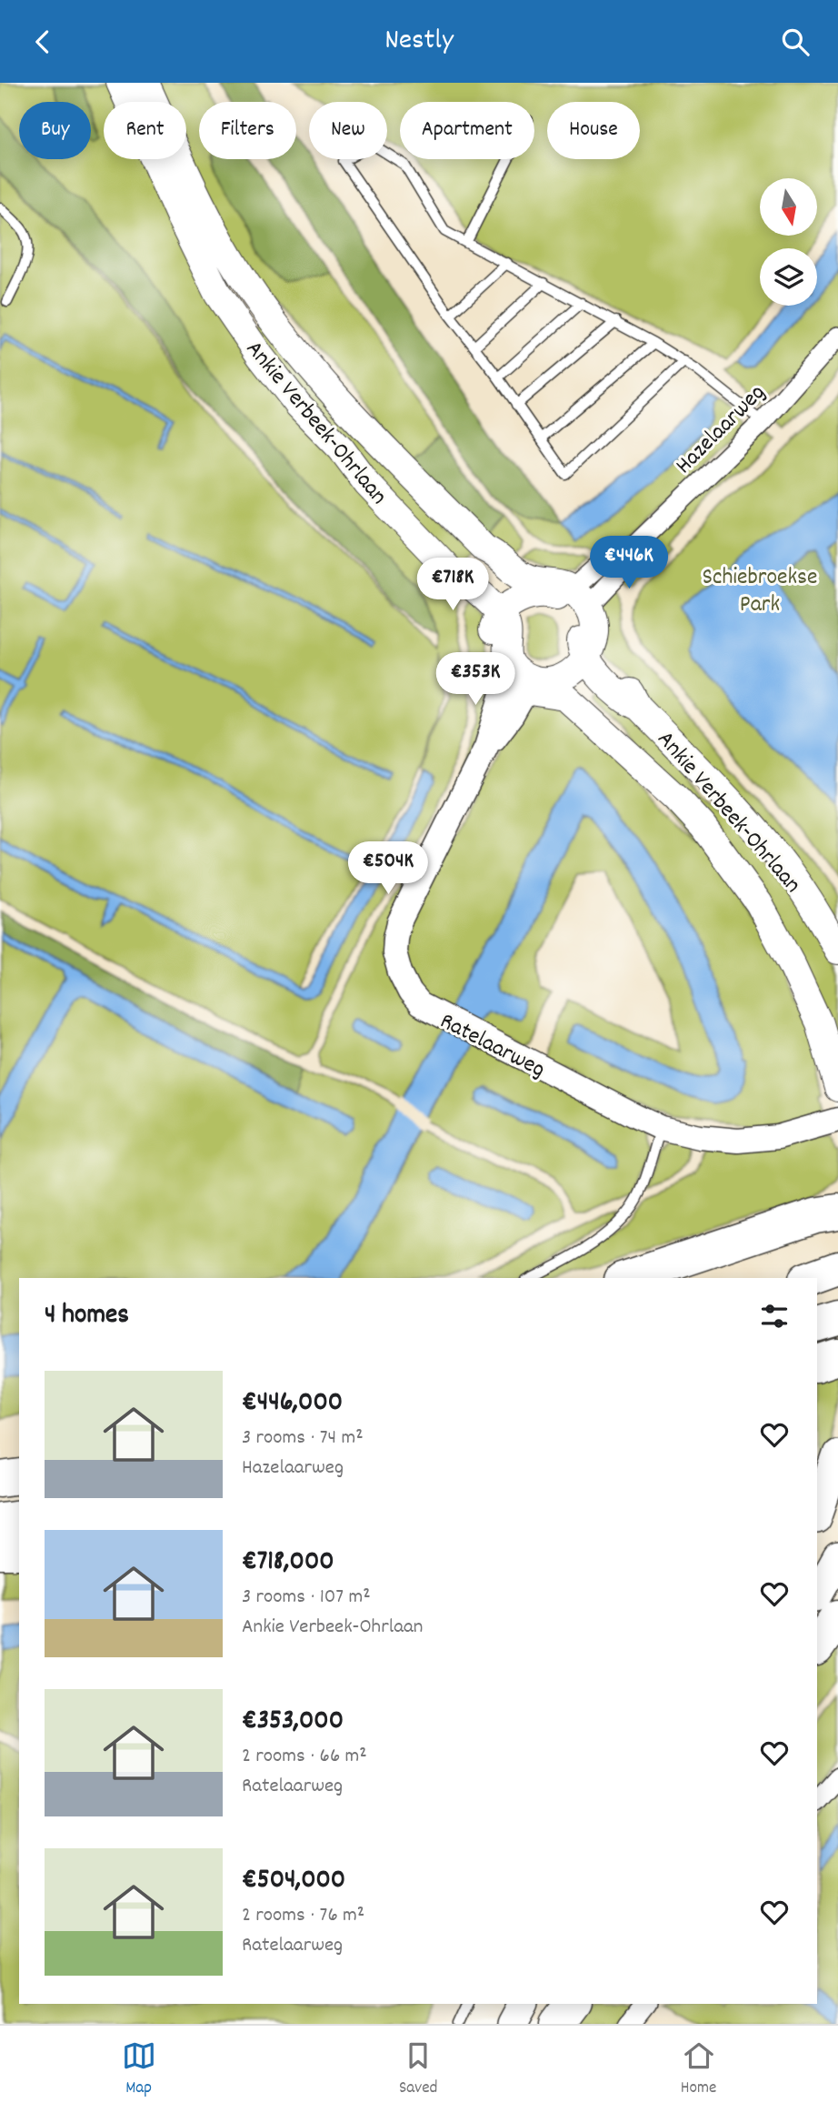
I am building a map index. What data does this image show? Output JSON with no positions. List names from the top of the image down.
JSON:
{
  "streets": {
    "main road": ["Ankie Verbeek-Ohrlaan"],
    "street": ["Hazelaarweg", "Ratelaarweg"]
  },
  "parks": ["Schiebroekse Park"],
  "north": "bottom",
  "page": {
    "header": "Nestly",
    "chip": [
      "Buy",
      "Rent",
      "Filters",
      "New",
      "Apartment",
      "House"
    ],
    "price": [
      "€446K",
      "€718K",
      "€353K",
      "€504K"
    ],
    "heading": "4 homes",
    "list": [
      {
        "name": "€446,000",
        "note": "3 rooms · 74 m² · Hazelaarweg"
      },
      {
        "name": "€718,000",
        "note": "3 rooms · 107 m² · Ankie Verbeek-Ohrlaan"
      },
      {
        "name": "€353,000",
        "note": "2 rooms · 66 m² · Ratelaarweg"
      },
      {
        "name": "€504,000",
        "note": "2 rooms · 76 m² · Ratelaarweg"
      }
    ],
    "tabs": ["Map", "Saved", "Home"]
  }
}
